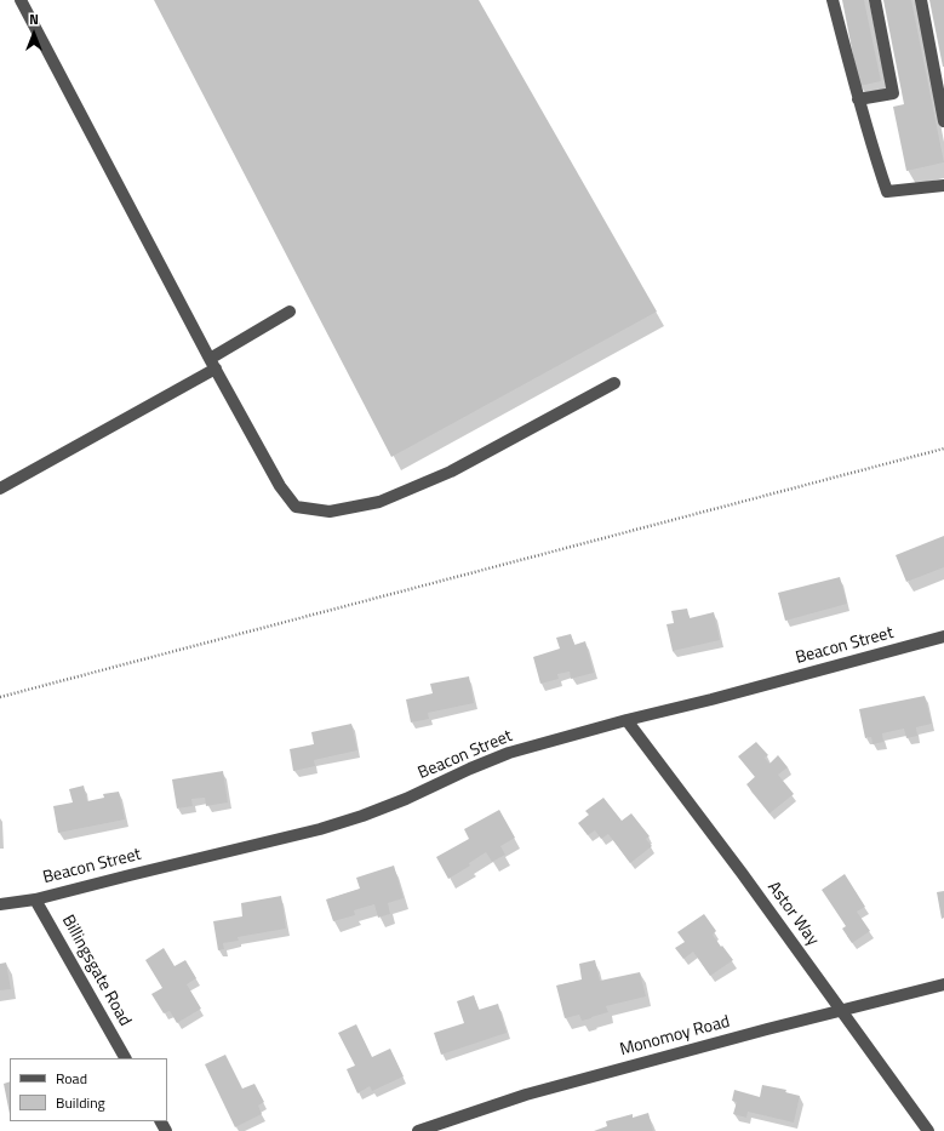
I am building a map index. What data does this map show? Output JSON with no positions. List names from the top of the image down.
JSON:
{
  "streets": {
    "street": [
      "Beacon Street",
      "Astor Way",
      "Billingsgate Road",
      "Monomoy Road"
    ]
  },
  "crossings": [
    ["Beacon Street", "Astor Way"],
    ["Beacon Street", "Billingsgate Road"],
    ["Astor Way", "Monomoy Road"]
  ],
  "legend": ["Road", "Building"],
  "north": "top"
}
